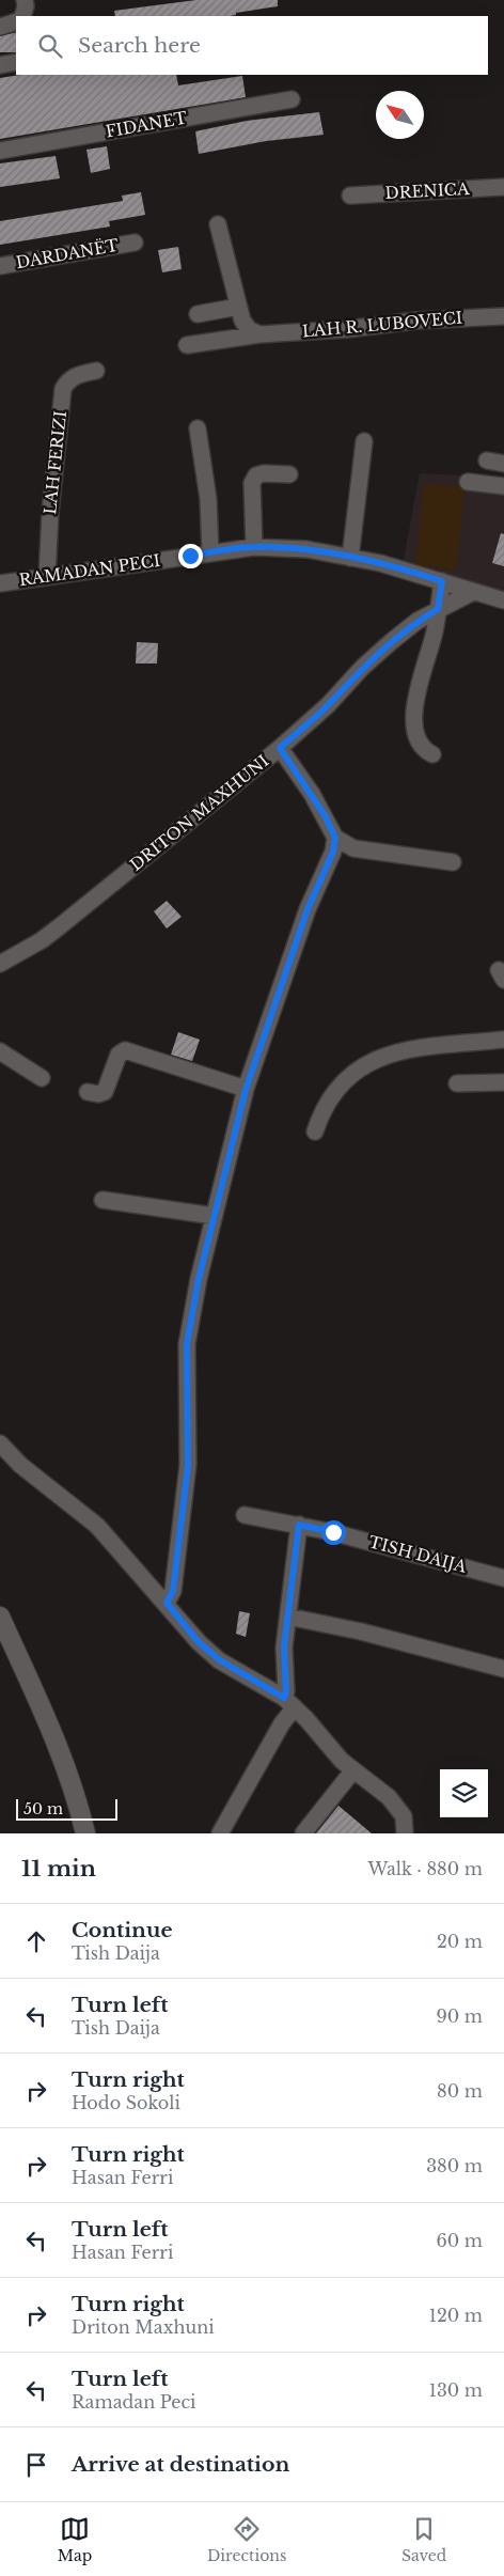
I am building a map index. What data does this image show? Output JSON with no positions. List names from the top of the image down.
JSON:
{
  "streets": {
    "street": [
      "FIDANET",
      "DRENICA",
      "DARDANËT",
      "LAH R. LUBOVECI",
      "LAH FERIZI",
      "RAMADAN PECI",
      "DRITON MAXHUNI",
      "TISH DAIJA"
    ]
  },
  "crossings": [
    ["LAH FERIZI", "RAMADAN PECI"],
    ["RAMADAN PECI", "DRITON MAXHUNI"]
  ],
  "scale_bar": "50 m",
  "north": "top left",
  "page": {
    "search": "Search here",
    "scale": "50 m",
    "heading": ["11 min", "Walk · 880 m"],
    "list": [
      ["Continue", "Tish Daija", "20 m"],
      ["Turn left", "Tish Daija", "90 m"],
      ["Turn right", "Hodo Sokoli", "80 m"],
      ["Turn right", "Hasan Ferri", "380 m"],
      ["Turn left", "Hasan Ferri", "60 m"],
      ["Turn right", "Driton Maxhuni", "120 m"],
      ["Turn left", "Ramadan Peci", "130 m"],
      "Arrive at destination"
    ],
    "nav": ["Map", "Directions", "Saved"]
  }
}
